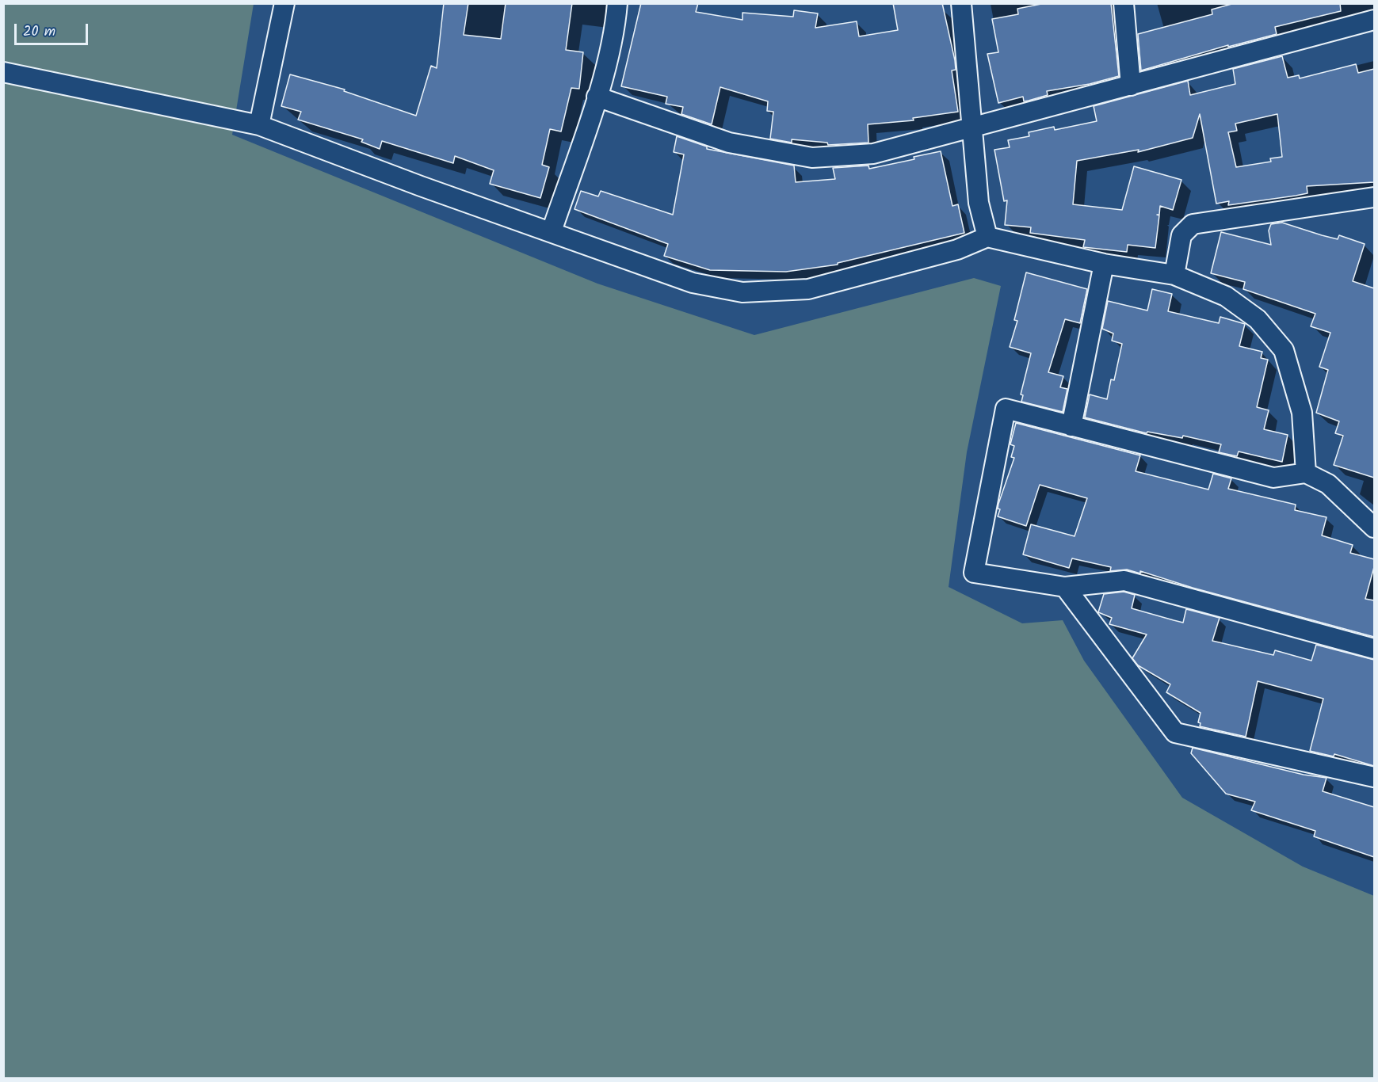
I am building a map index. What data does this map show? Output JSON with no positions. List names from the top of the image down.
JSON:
{
  "scale_bar": "20 m"
}
